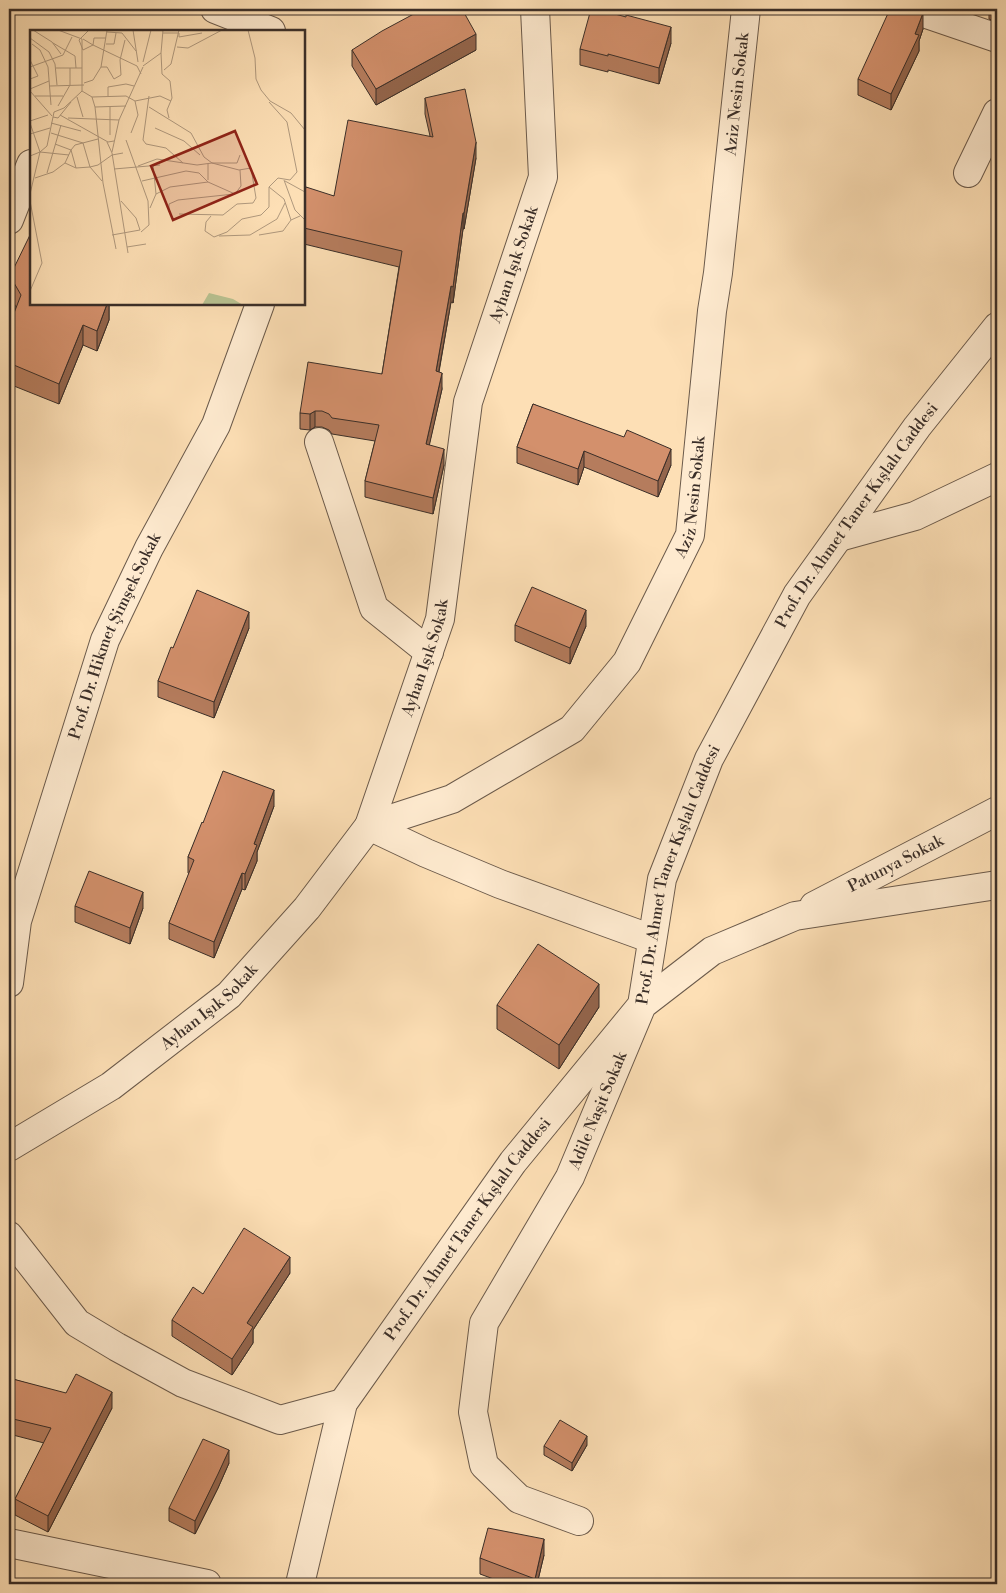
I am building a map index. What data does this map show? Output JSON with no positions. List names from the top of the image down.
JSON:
{
  "streets": {
    "street": [
      "Aziz Nesin Sokak",
      "Ayhan Işık Sokak",
      "Prof. Dr. Ahmet Taner Kışlalı Caddesi",
      "Prof. Dr. Hikmet Şimşek Sokak",
      "Patunya Sokak",
      "Adile Naşit Sokak"
    ]
  },
  "crossings": [
    ["Aziz Nesin Sokak", "Ayhan Işık Sokak"],
    ["Prof. Dr. Ahmet Taner Kışlalı Caddesi", "Adile Naşit Sokak"],
    ["Patunya Sokak", "Adile Naşit Sokak"]
  ]
}
